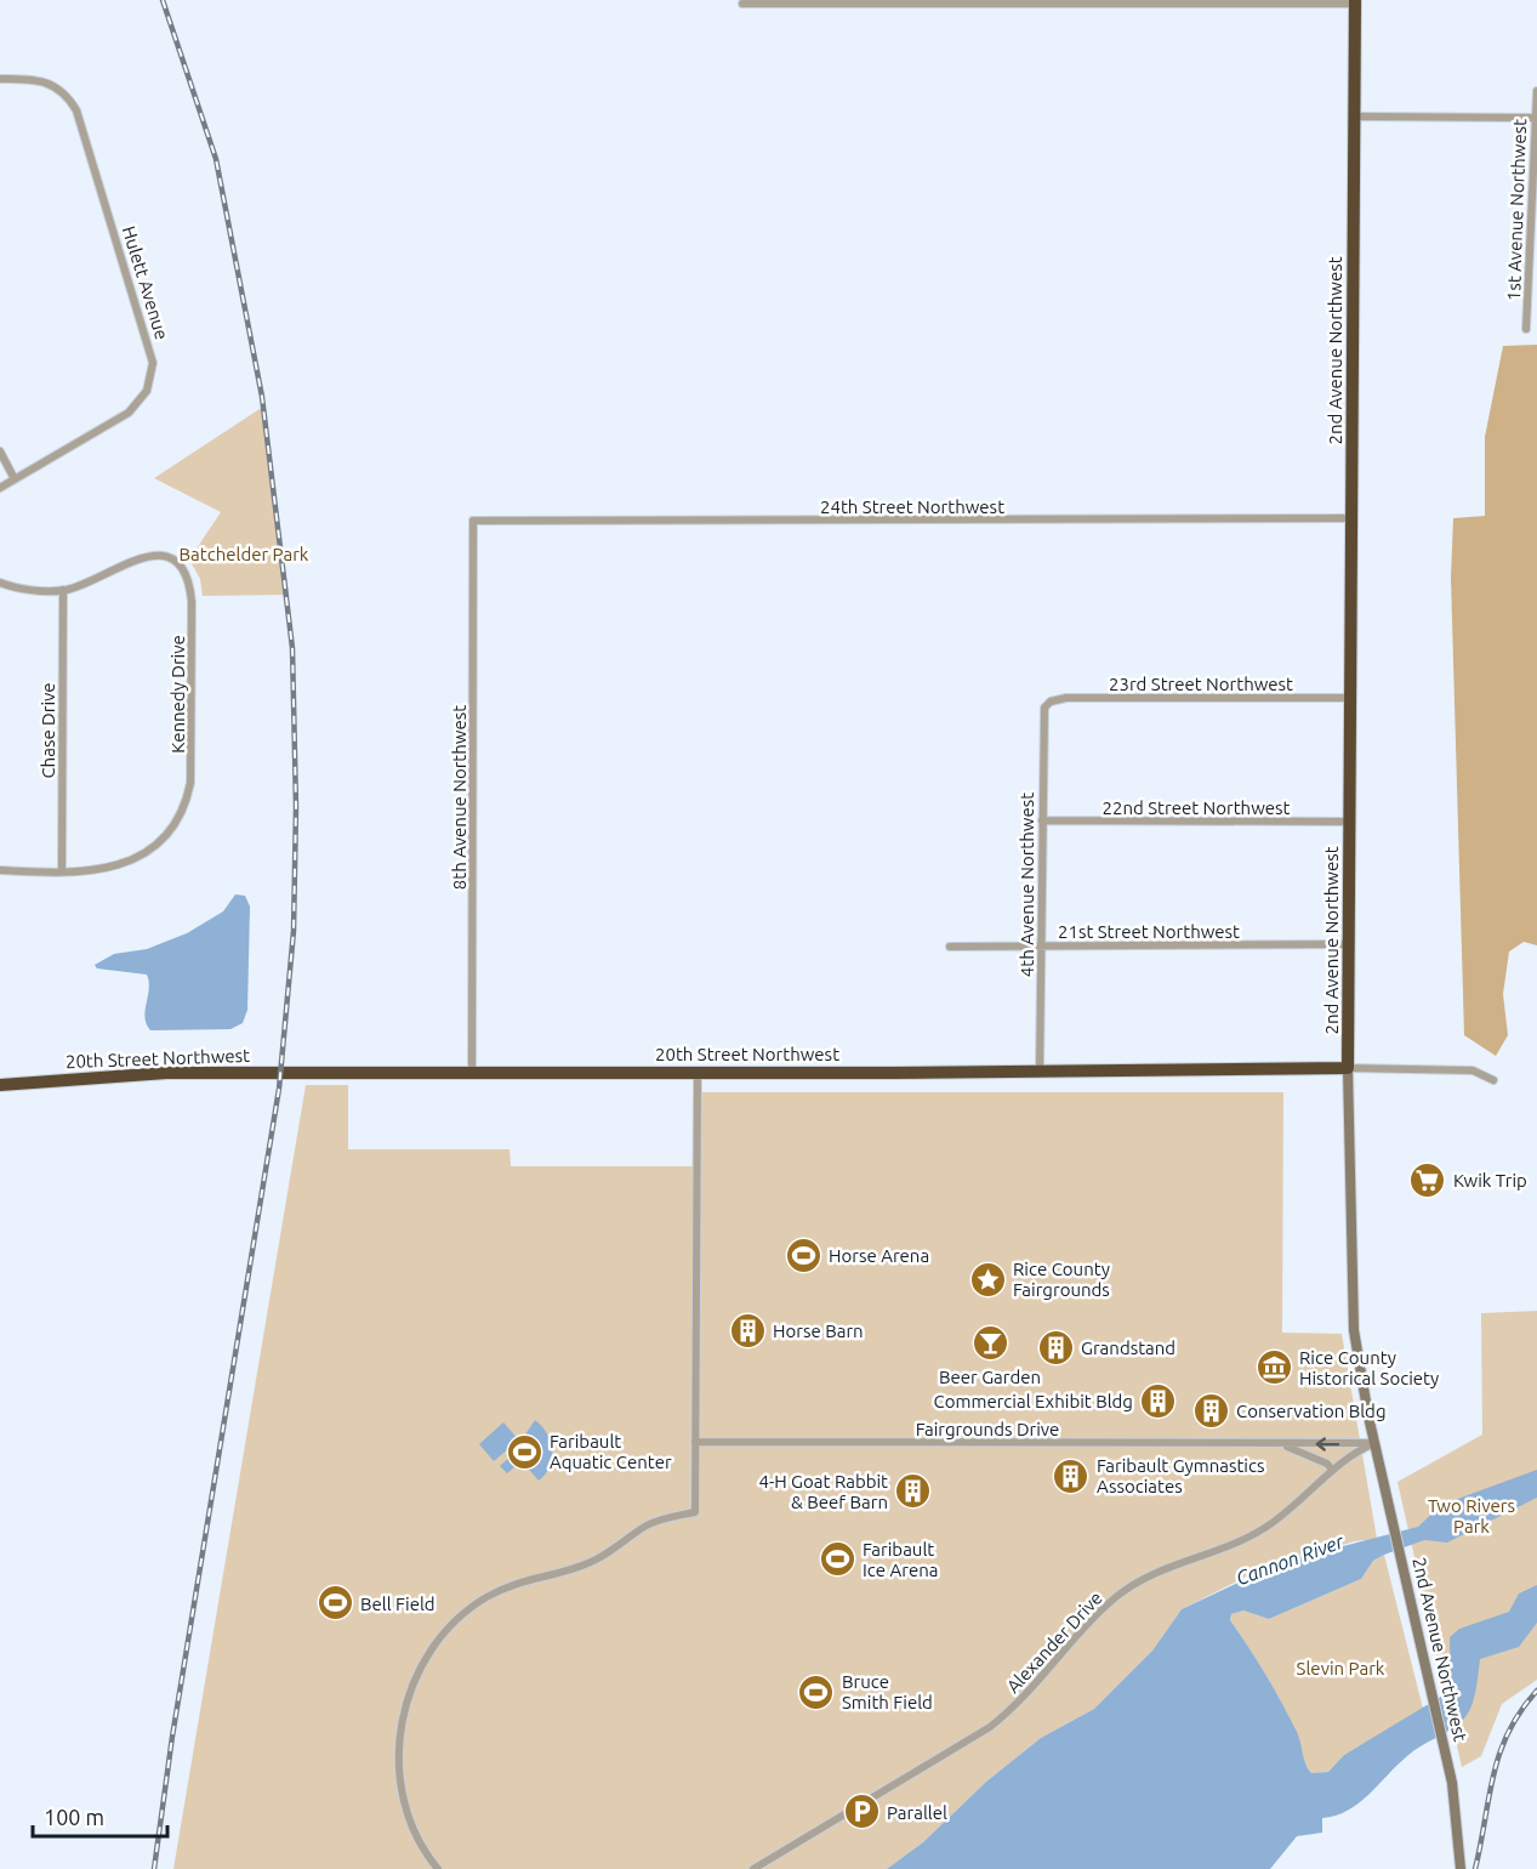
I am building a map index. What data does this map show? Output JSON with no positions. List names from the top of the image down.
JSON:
{
  "streets": {
    "highway": ["2nd Avenue Northwest", "20th Street Northwest"],
    "street": [
      "1st Avenue Northwest",
      "Hulett Avenue",
      "24th Street Northwest",
      "23rd Street Northwest",
      "Kennedy Drive",
      "Chase Drive",
      "8th Avenue Northwest",
      "22nd Street Northwest",
      "4th Avenue Northwest",
      "21st Street Northwest",
      "Fairgrounds Drive",
      "Alexander Drive"
    ]
  },
  "crossings": [
    ["2nd Avenue Northwest", "24th Street Northwest"],
    ["2nd Avenue Northwest", "23rd Street Northwest"],
    ["2nd Avenue Northwest", "22nd Street Northwest"],
    ["2nd Avenue Northwest", "21st Street Northwest"],
    ["2nd Avenue Northwest", "20th Street Northwest"],
    ["2nd Avenue Northwest", "Fairgrounds Drive"],
    ["2nd Avenue Northwest", "Alexander Drive"],
    ["24th Street Northwest", "8th Avenue Northwest"],
    ["23rd Street Northwest", "4th Avenue Northwest"],
    ["Kennedy Drive", "Chase Drive"],
    ["8th Avenue Northwest", "20th Street Northwest"],
    ["22nd Street Northwest", "4th Avenue Northwest"],
    ["4th Avenue Northwest", "21st Street Northwest"],
    ["4th Avenue Northwest", "20th Street Northwest"],
    ["Fairgrounds Drive", "Alexander Drive"]
  ],
  "water": ["Cannon River"],
  "parks": ["Batchelder Park", "Two Rivers Park", "Slevin Park"],
  "places": {
    "supermarket": ["Kwik Trip"],
    "sports": [
      "Horse Arena",
      "Faribault Aquatic Center",
      "Faribault Ice Arena",
      "Bell Field",
      "Bruce Smith Field"
    ],
    "place": ["Rice County Fairgrounds"],
    "building": [
      "Horse Barn",
      "Grandstand",
      "Commercial Exhibit Bldg",
      "Conservation Bldg",
      "Faribault Gymnastics Associates",
      "4-H Goat Rabbit & Beef Barn"
    ],
    "bar": ["Beer Garden"],
    "museum": ["Rice County Historical Society"],
    "parking": ["Parallel"]
  },
  "scale_bar": "100 m"
}
